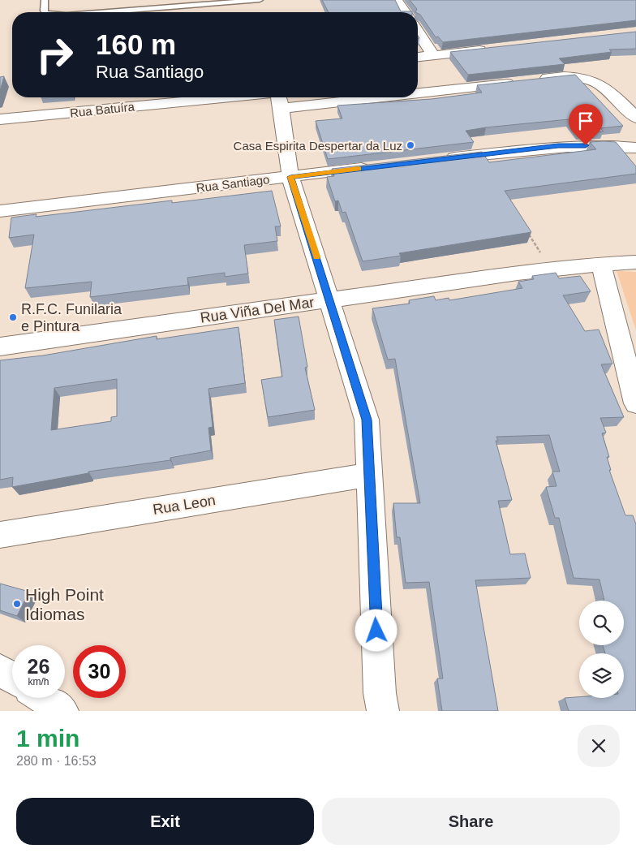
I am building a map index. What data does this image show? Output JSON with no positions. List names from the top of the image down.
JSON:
{
  "streets": {
    "street": [
      "Rua Batuíra",
      "Rua Santiago",
      "Rua Viña Del Mar",
      "Rua Leon"
    ]
  },
  "places": ["Casa Espirita Despertar da Luz", "R.F.C. Funilaria e Pintura", "High Point Idiomas"],
  "page": {
    "turn": ["160 m", "Rua Santiago"],
    "speed": "26 km/h",
    "limit": "30",
    "heading": ["1 min", "280 m · 16:53"],
    "buttons": ["Exit", "Share"]
  }
}
